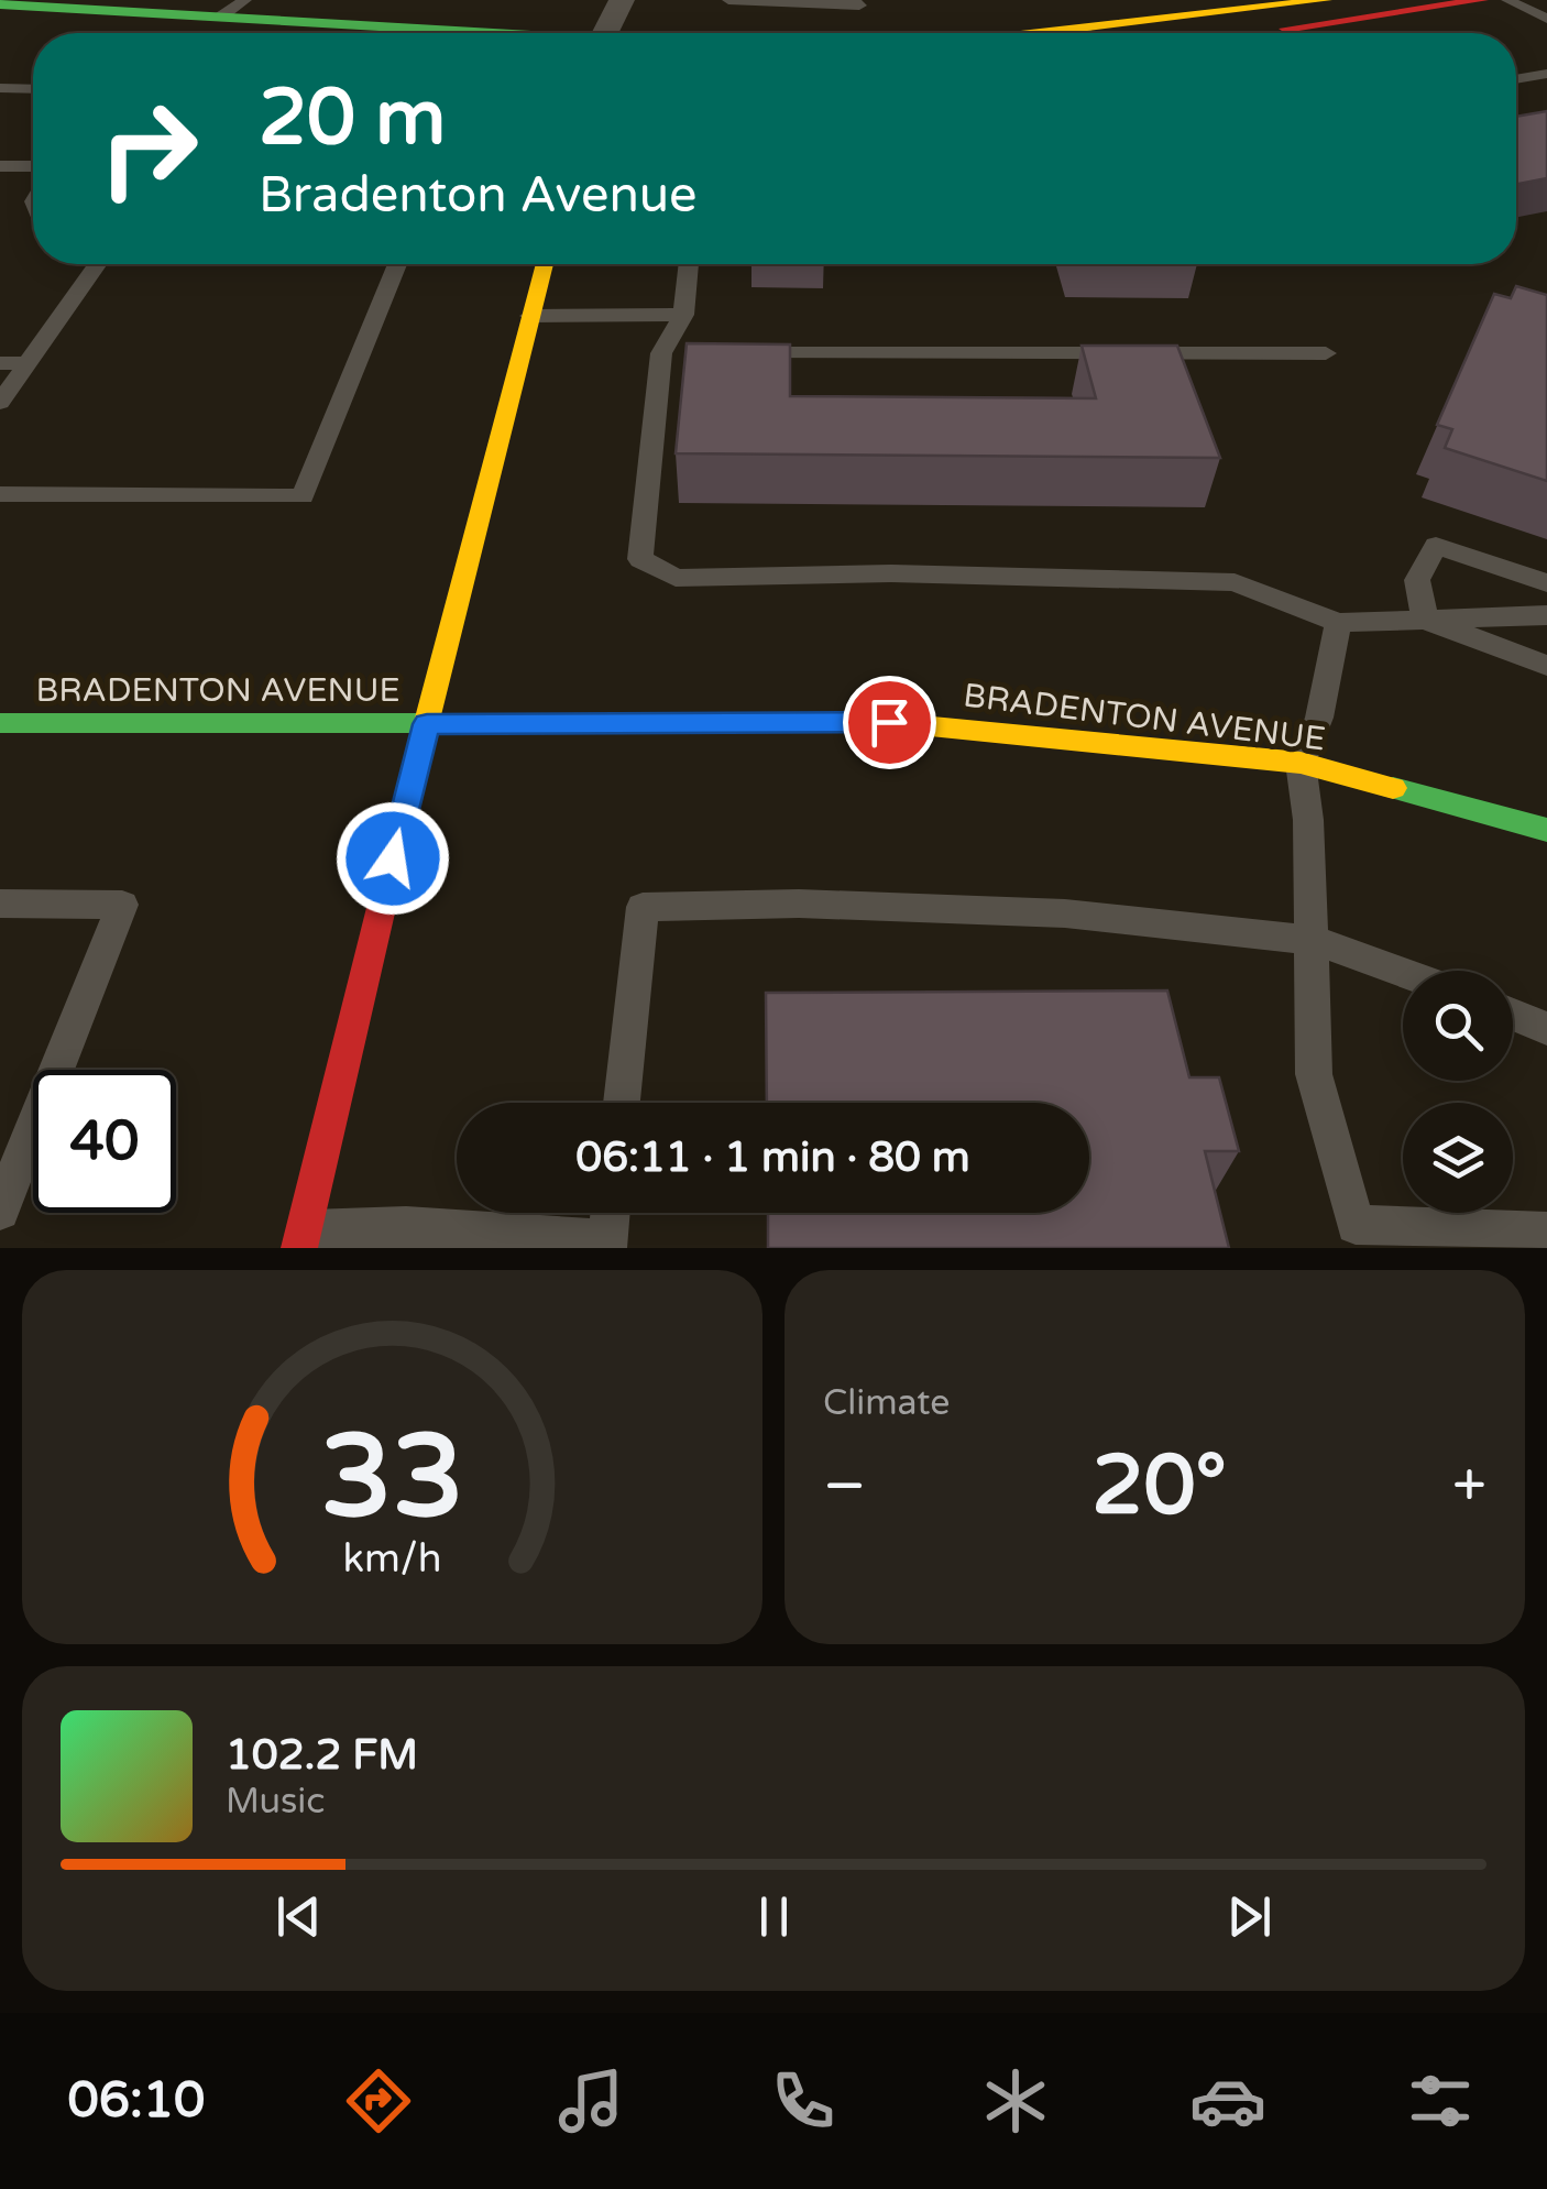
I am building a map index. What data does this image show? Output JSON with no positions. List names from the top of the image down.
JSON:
{
  "streets": {
    "street": ["BRADENTON AVENUE"]
  },
  "page": {
    "turn": ["20 m", "Bradenton Avenue"],
    "limit": "40",
    "trip": "06:11 · 1 min · 80 m",
    "tile": "Climate",
    "heat": ["−", "20°", "+"],
    "song": ["102.2 FM", "Music"],
    "tabs": "06:10",
    "gauge": ["33", "km/h"]
  }
}
